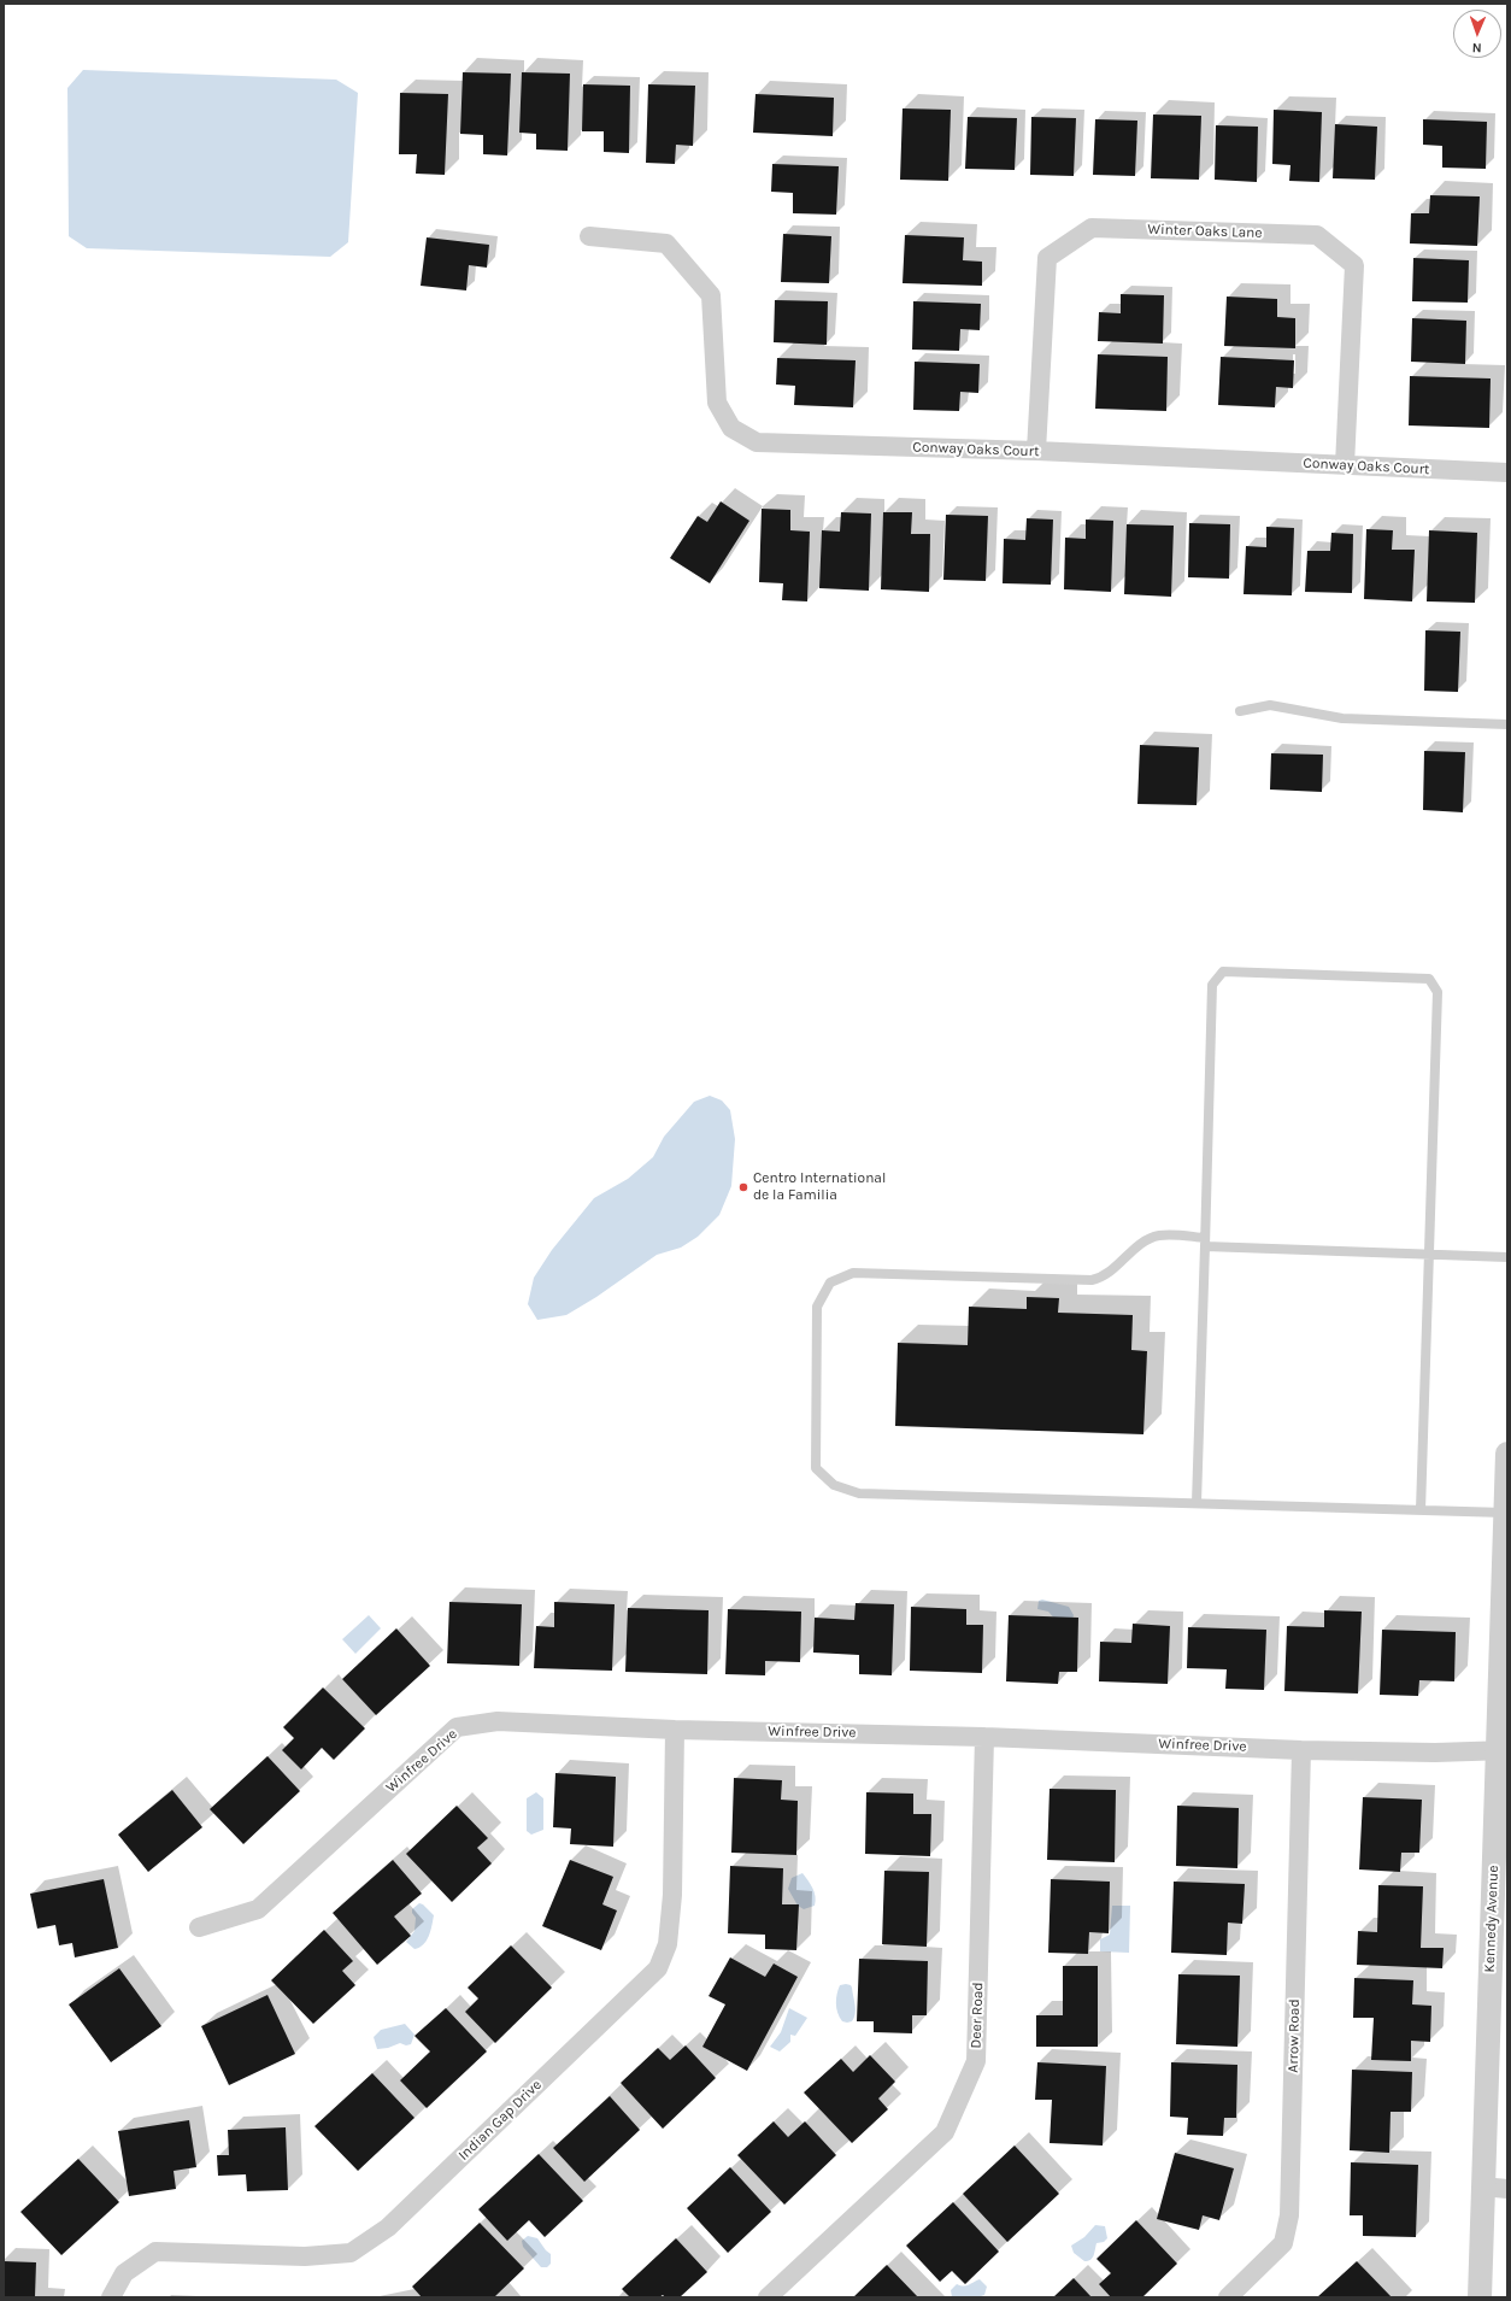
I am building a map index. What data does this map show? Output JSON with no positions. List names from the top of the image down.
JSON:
{
  "streets": {
    "street": [
      "Winter Oaks Lane",
      "Conway Oaks Court",
      "Winfree Drive",
      "Kennedy Avenue",
      "Deer Road",
      "Arrow Road",
      "Indian Gap Drive"
    ]
  },
  "crossings": [
    ["Winter Oaks Lane", "Conway Oaks Court"],
    ["Winfree Drive", "Kennedy Avenue"],
    ["Winfree Drive", "Deer Road"],
    ["Winfree Drive", "Arrow Road"],
    ["Winfree Drive", "Indian Gap Drive"]
  ],
  "places": ["Centro International de la Familia"],
  "north": "bottom"
}
